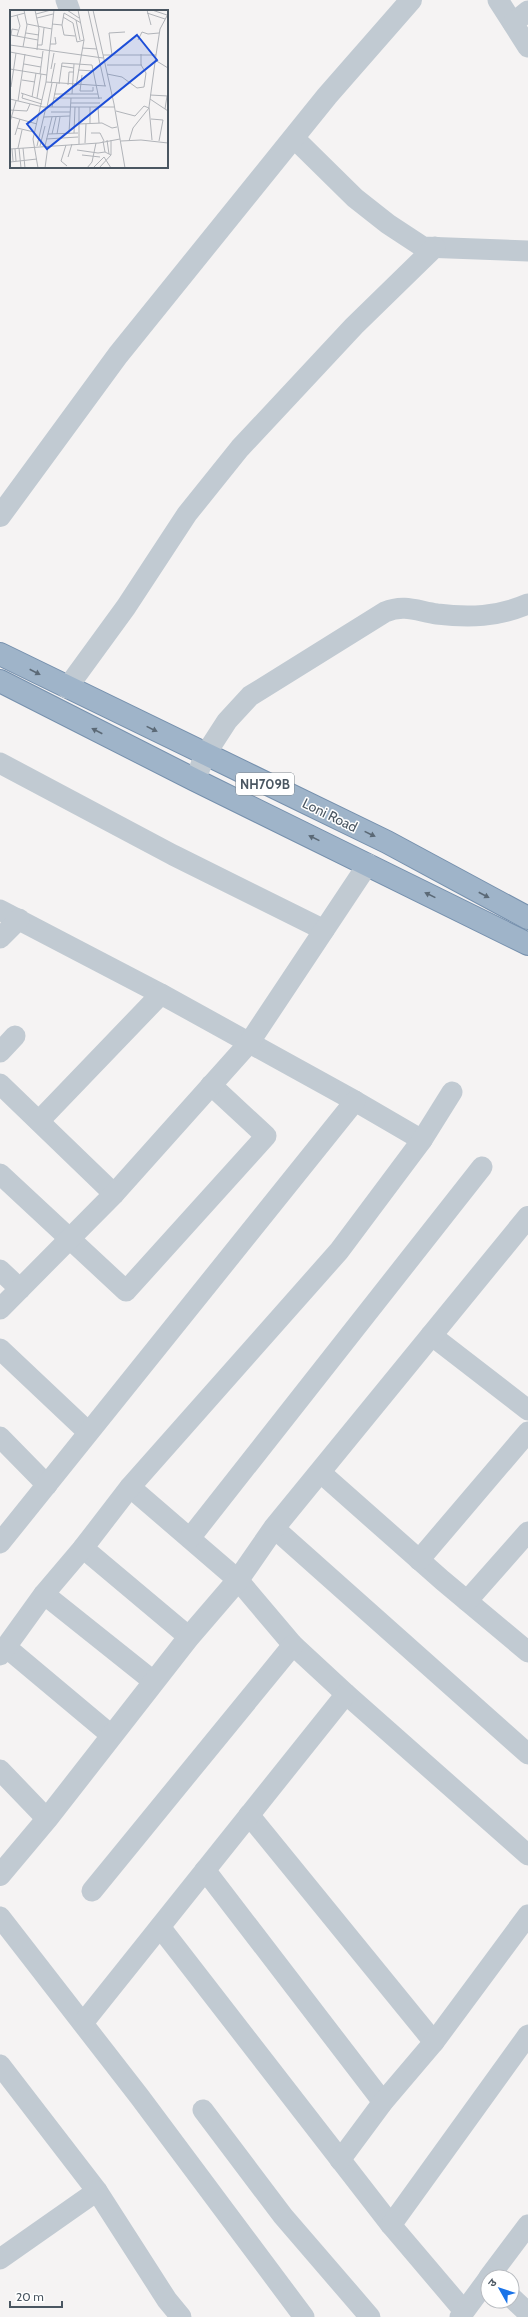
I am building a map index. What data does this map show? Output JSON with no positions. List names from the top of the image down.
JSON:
{
  "streets": {
    "highway": ["NH709B", "Loni Road"]
  },
  "scale_bar": "20 m",
  "north": "top left"
}
